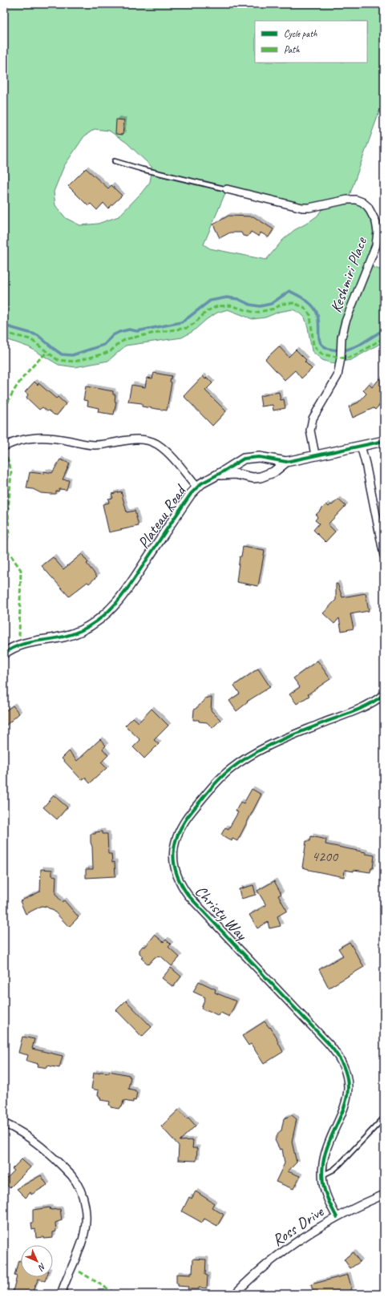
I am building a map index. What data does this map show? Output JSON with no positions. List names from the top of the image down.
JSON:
{
  "streets": {
    "street": [
      "Keshmiri Place",
      "Plateau Road",
      "Christy Way",
      "Ross Drive"
    ]
  },
  "crossings": [
    ["Keshmiri Place", "Plateau Road"],
    ["Christy Way", "Ross Drive"]
  ],
  "house_numbers": ["4200"],
  "legend": ["Cycle path", "Path"],
  "north": "bottom right"
}
